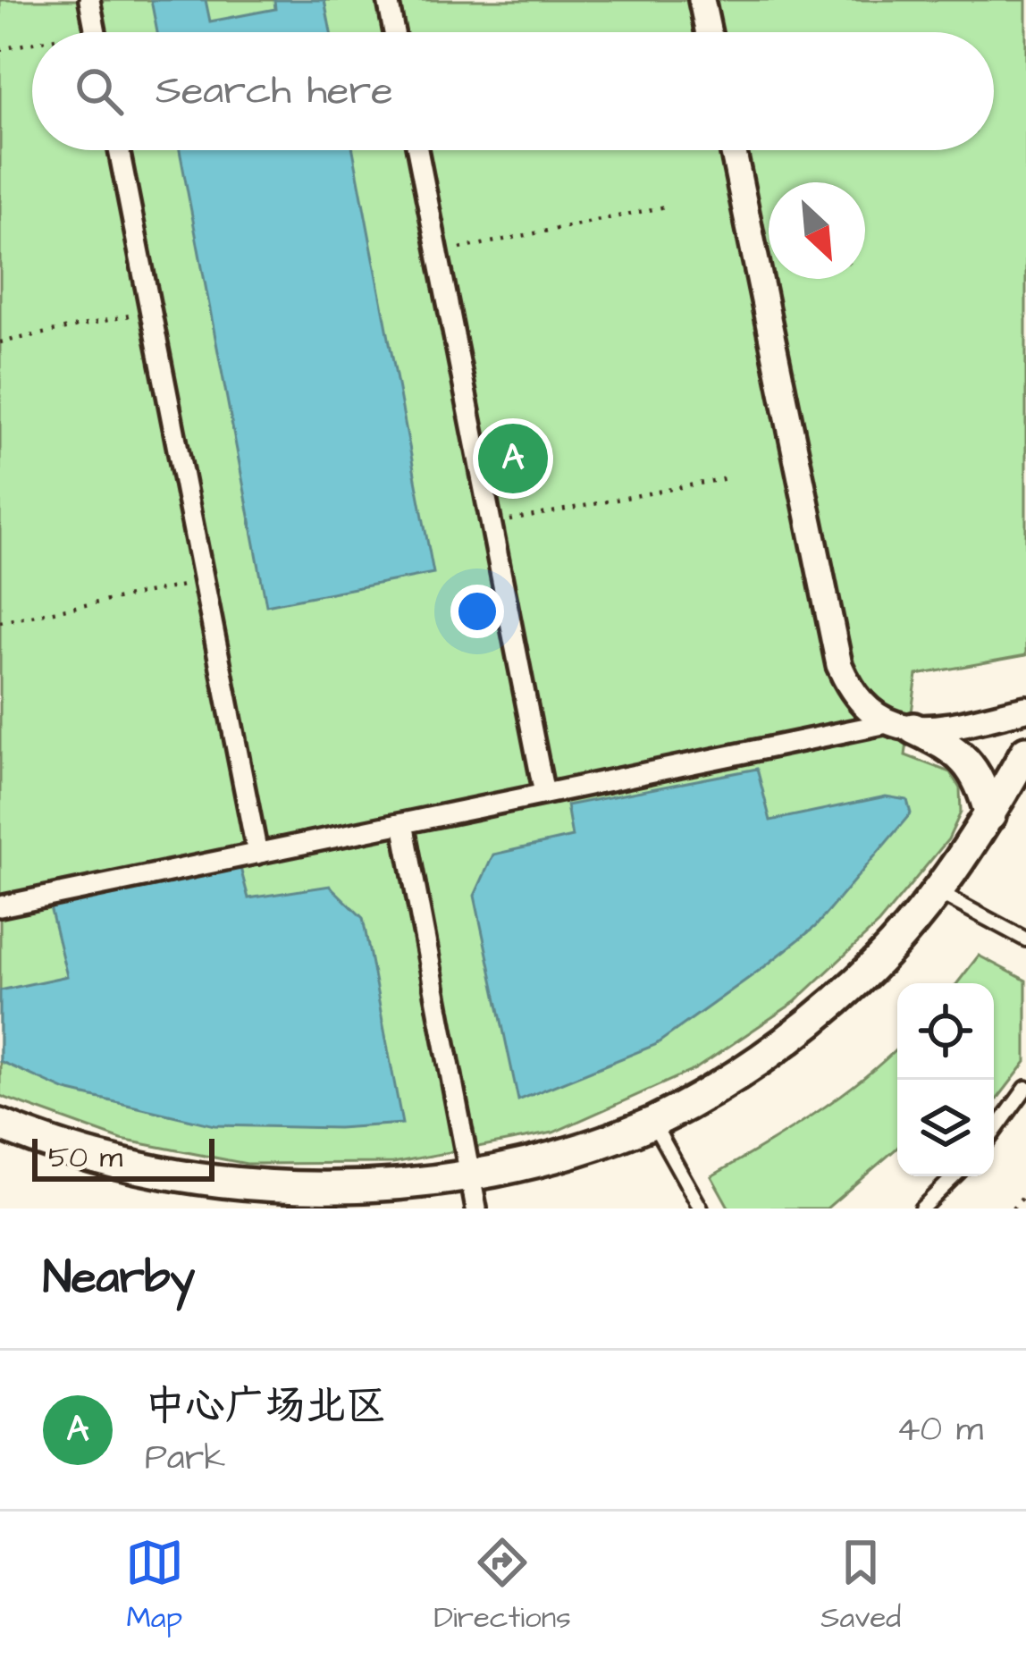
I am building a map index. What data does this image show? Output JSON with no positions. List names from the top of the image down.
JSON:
{
  "scale_bar": "50 m",
  "north": "bottom right",
  "page": {
    "search": "Search here",
    "pins": "A",
    "scale": "50 m",
    "heading": "Nearby",
    "list": [
      {
        "mark": "A",
        "name": "中心广场北区",
        "note": "Park",
        "value": "40 m"
      }
    ],
    "nav": ["Map", "Directions", "Saved"]
  }
}
